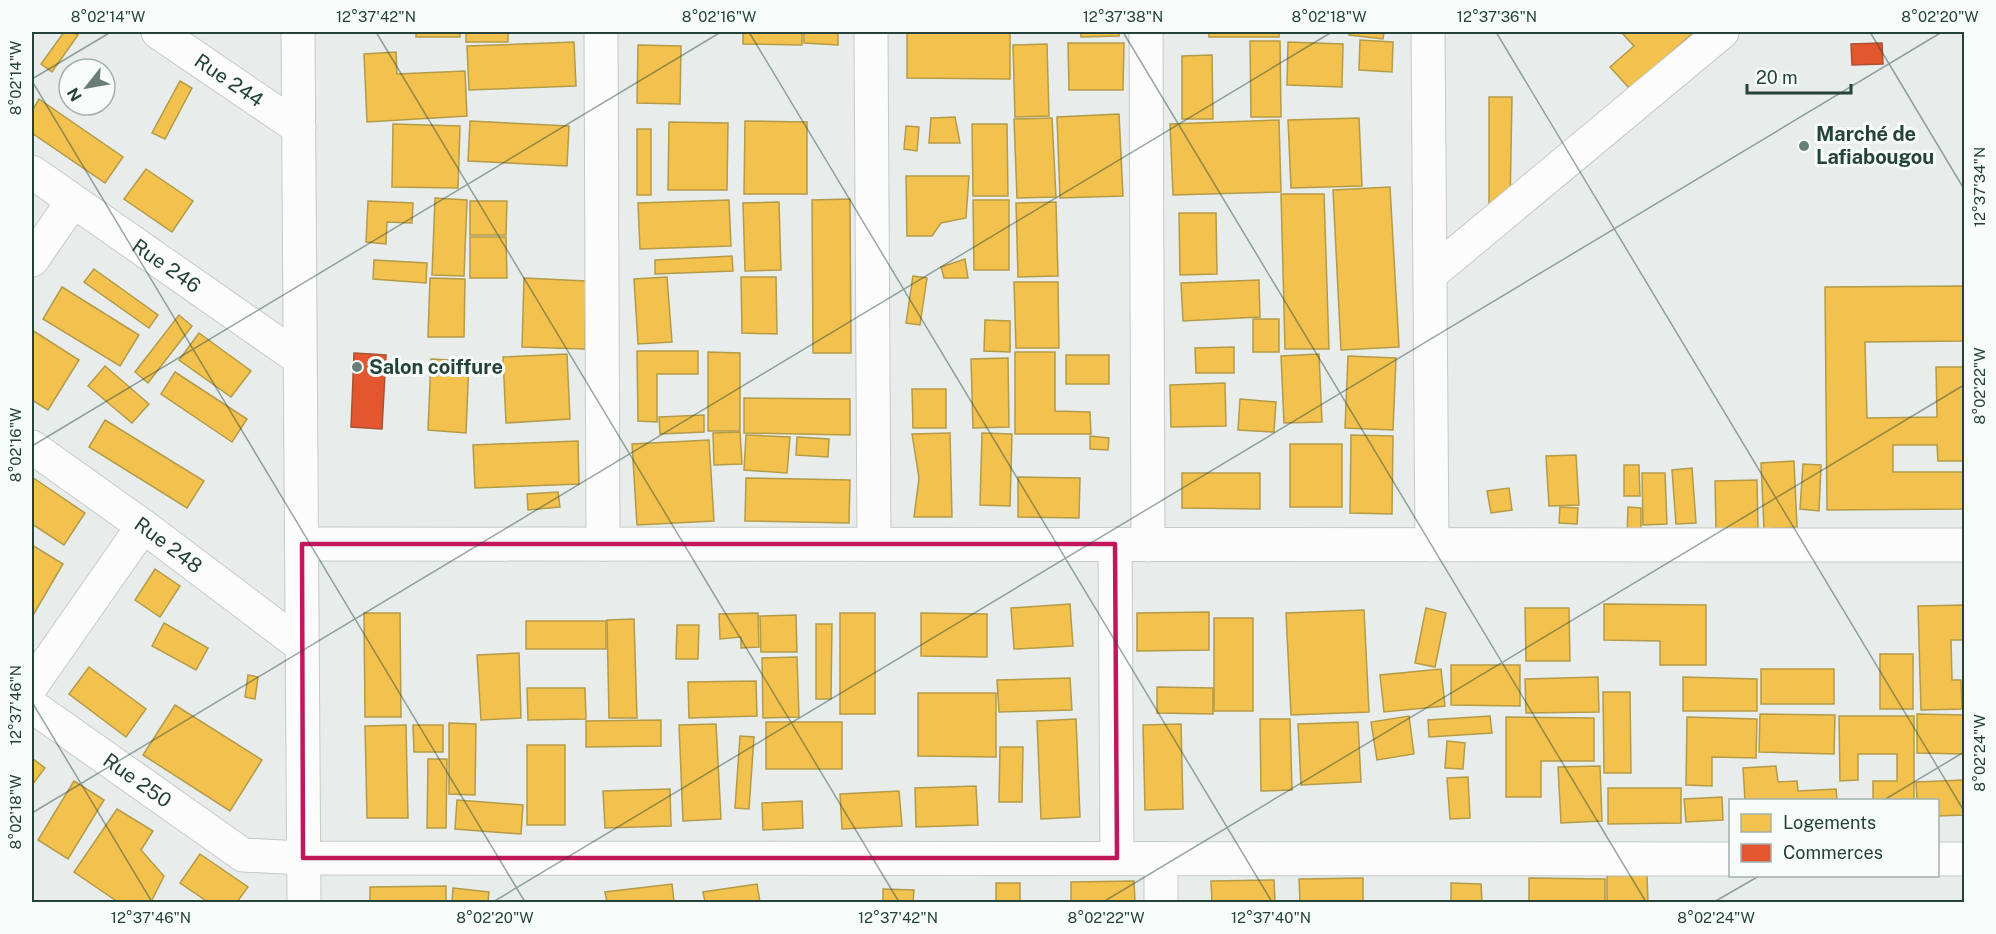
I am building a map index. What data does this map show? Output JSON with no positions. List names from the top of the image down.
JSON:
{
  "streets": {
    "street": [
      "Rue 244",
      "Rue 246",
      "Rue 248",
      "Rue 250"
    ]
  },
  "places": ["Marché de Lafiabougou", "Salon coiffure"],
  "legend": ["Logements", "Commerces"],
  "scale_bar": "20 m",
  "north": "bottom left",
  "coordinates": [
    "8°02'14\"W",
    "12°37'42\"N",
    "8°02'16\"W",
    "12°37'38\"N",
    "8°02'18\"W",
    "12°37'36\"N",
    "8°02'20\"W",
    "12°37'34\"N",
    "8°02'22\"W",
    "12°37'46\"N",
    "8°02'24\"W",
    "12°37'40\"N"
  ]
}
